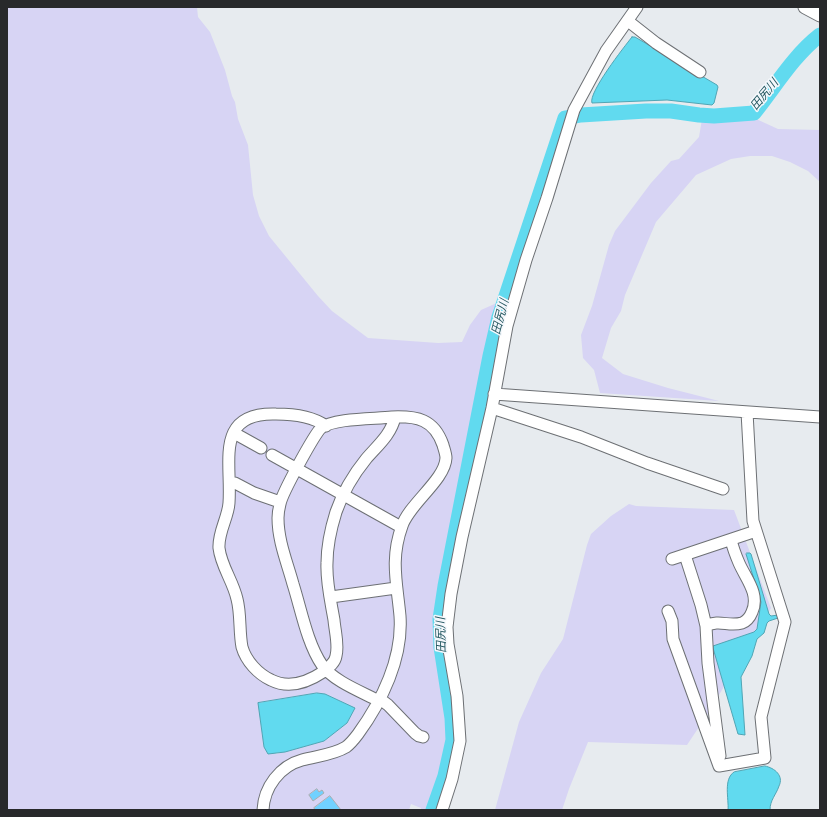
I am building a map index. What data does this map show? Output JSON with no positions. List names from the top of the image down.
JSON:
{
  "water": ["田尻川"]
}
